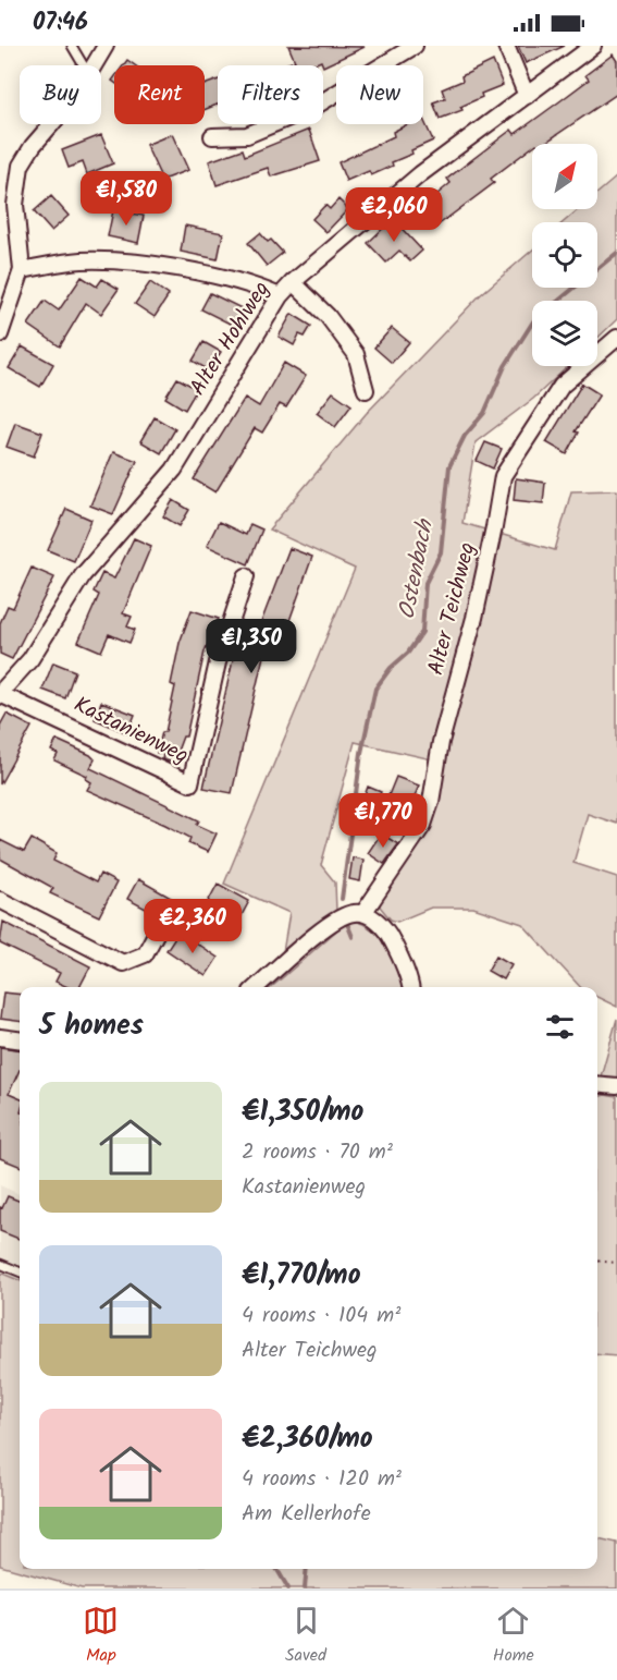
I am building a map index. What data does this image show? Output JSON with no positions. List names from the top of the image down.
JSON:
{
  "streets": {
    "street": ["Alter Hohlweg", "Alter Teichweg", "Kastanienweg"]
  },
  "crossings": [
    ["Alter Hohlweg", "Kastanienweg"]
  ],
  "water": ["Ostenbach"],
  "north": "top right",
  "page": {
    "status": "07:46",
    "chip": [
      "Buy",
      "Rent",
      "Filters",
      "New"
    ],
    "price": [
      "€1,580",
      "€2,060",
      "€1,350",
      "€1,770",
      "€2,360"
    ],
    "heading": "5 homes",
    "list": [
      {
        "name": "€1,350/mo",
        "note": "2 rooms · 70 m² · Kastanienweg"
      },
      {
        "name": "€1,770/mo",
        "note": "4 rooms · 104 m² · Alter Teichweg"
      },
      {
        "name": "€2,360/mo",
        "note": "4 rooms · 120 m² · Am Kellerhofe"
      }
    ],
    "tabs": ["Map", "Saved", "Home"]
  }
}
